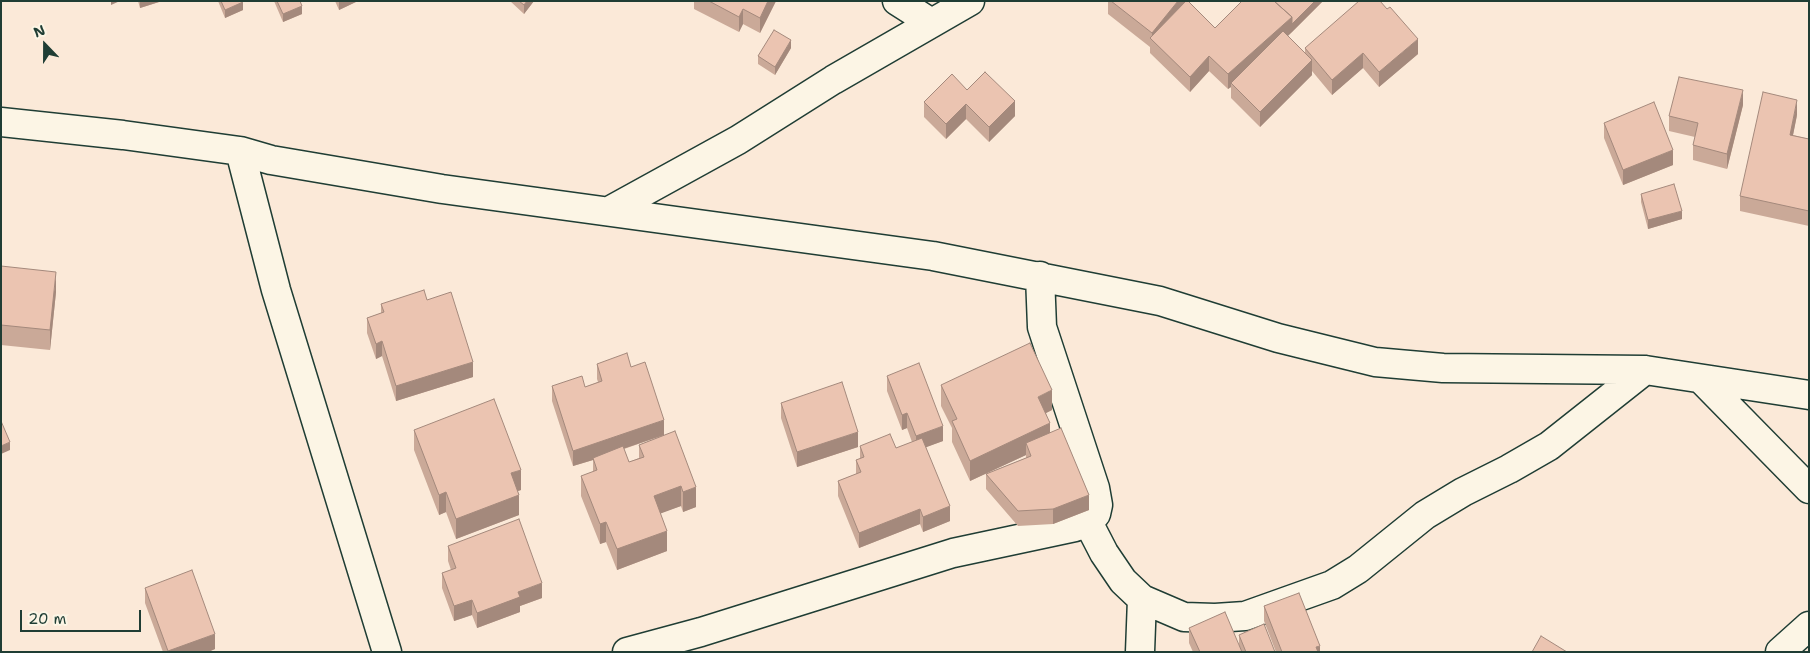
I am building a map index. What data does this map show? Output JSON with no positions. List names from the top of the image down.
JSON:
{
  "scale_bar": "20 m",
  "north": "top"
}
